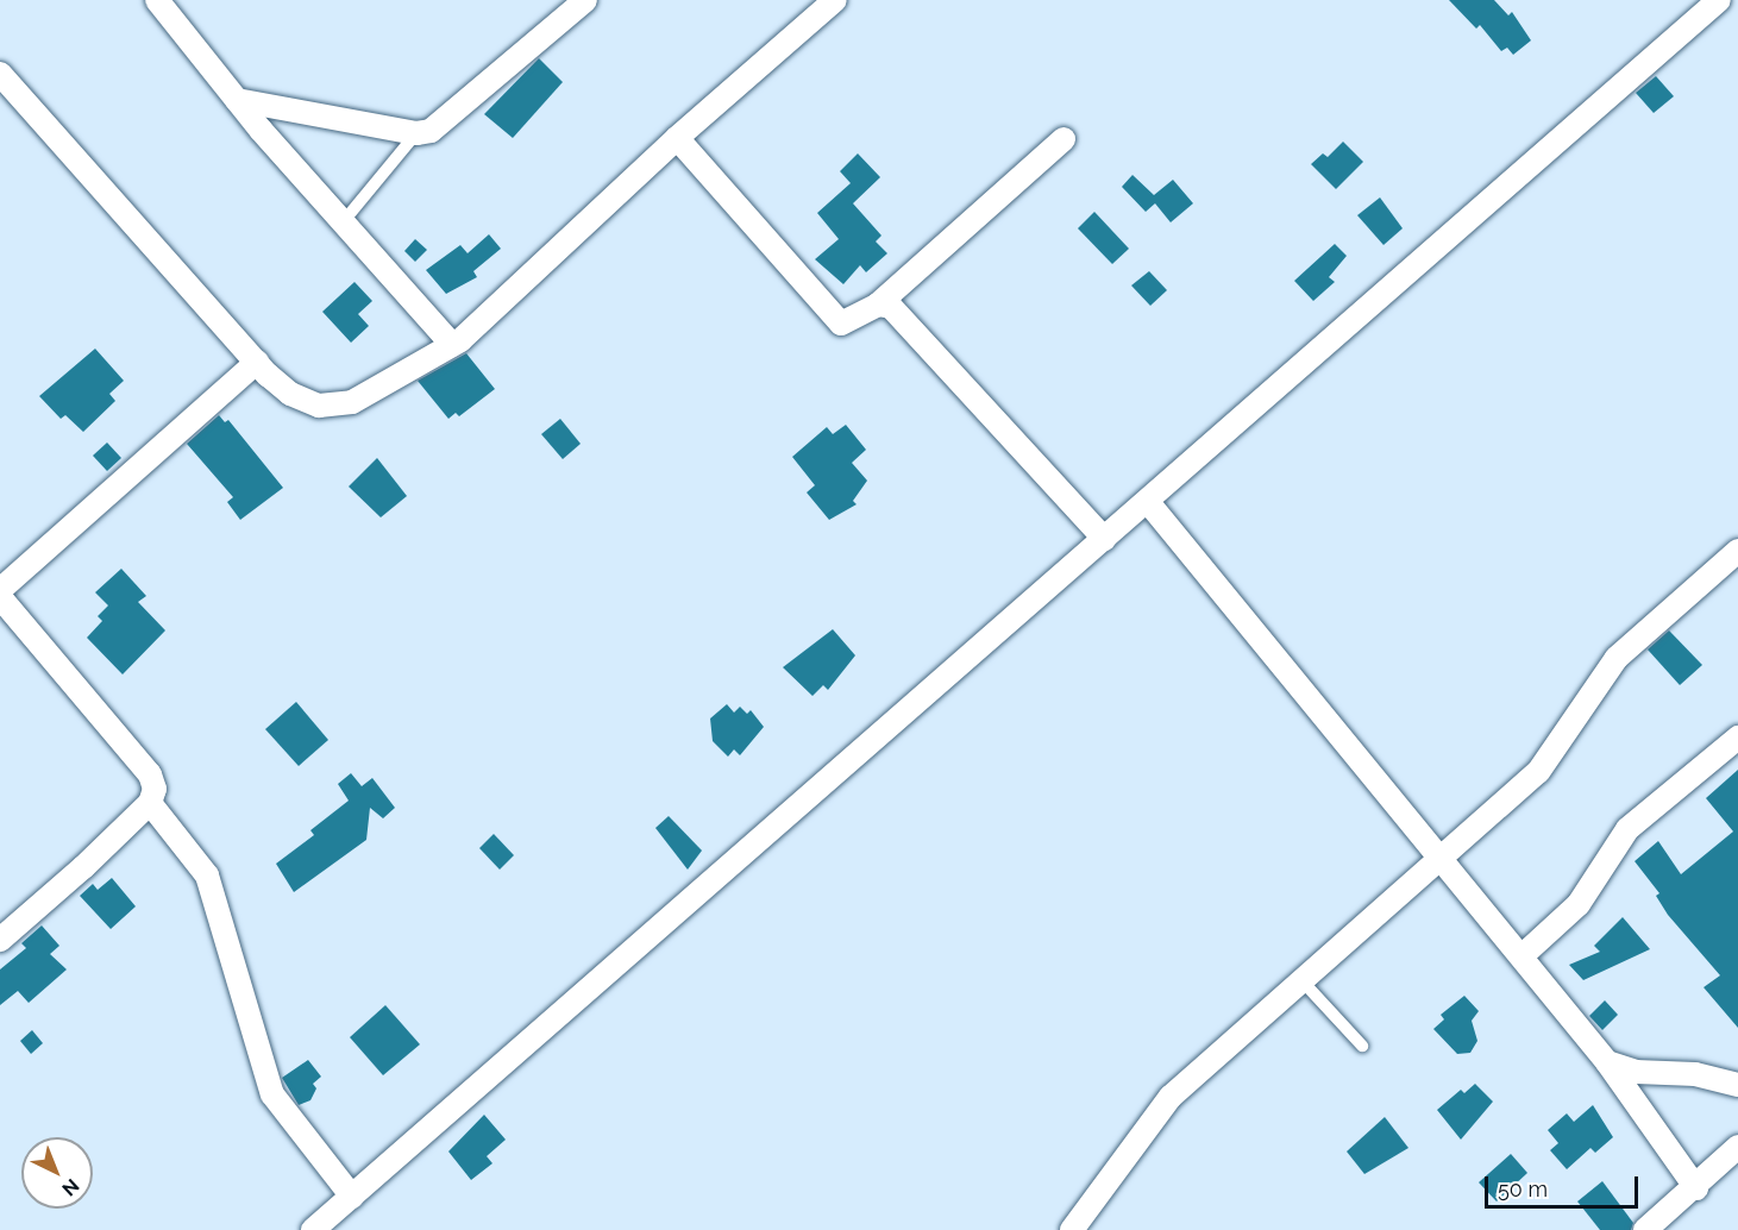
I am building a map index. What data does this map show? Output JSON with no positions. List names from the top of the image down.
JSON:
{
  "scale_bar": "50 m",
  "north": "bottom right"
}
